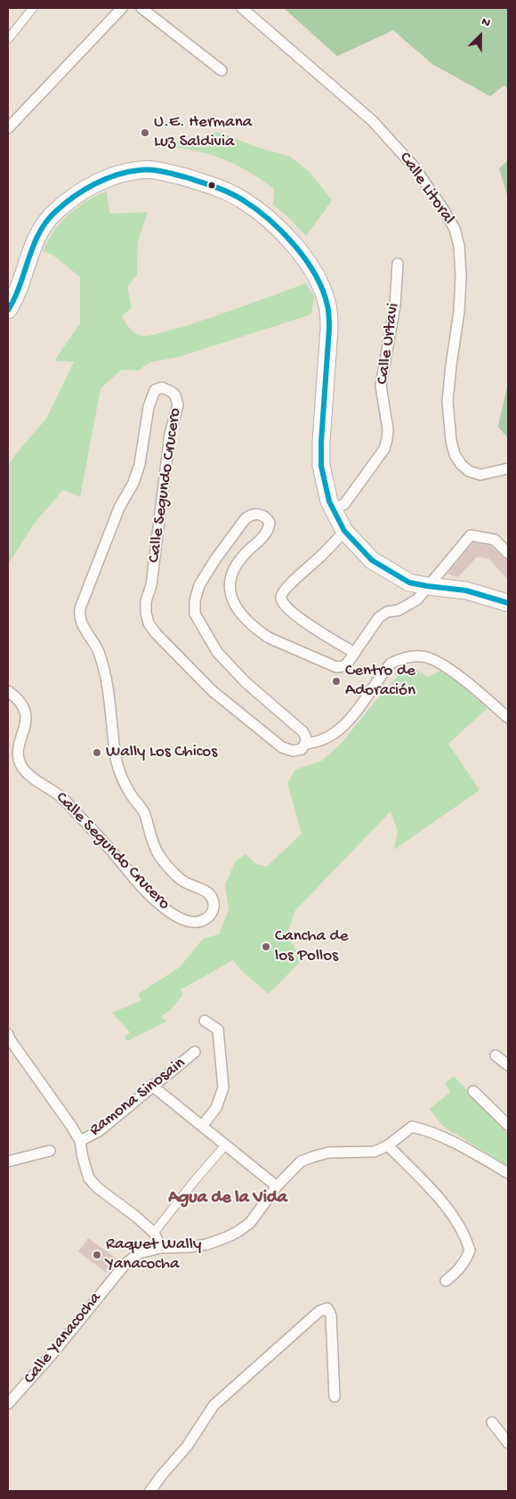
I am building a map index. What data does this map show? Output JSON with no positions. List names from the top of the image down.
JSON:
{
  "streets": {
    "street": [
      "Calle Litoral",
      "Calle Urtavi",
      "Calle Segundo Crucero",
      "Ramona Sinosain",
      "Calle Yanacocha"
    ]
  },
  "districts": ["Agua de la Vida"],
  "places": [
    "U.E. Hermana Luz Saldivia",
    "Centro de Adoración",
    "Wally Los Chicos",
    "Cancha de los Pollos",
    "Raquet Wally Yanacocha"
  ],
  "north": "top right"
}
